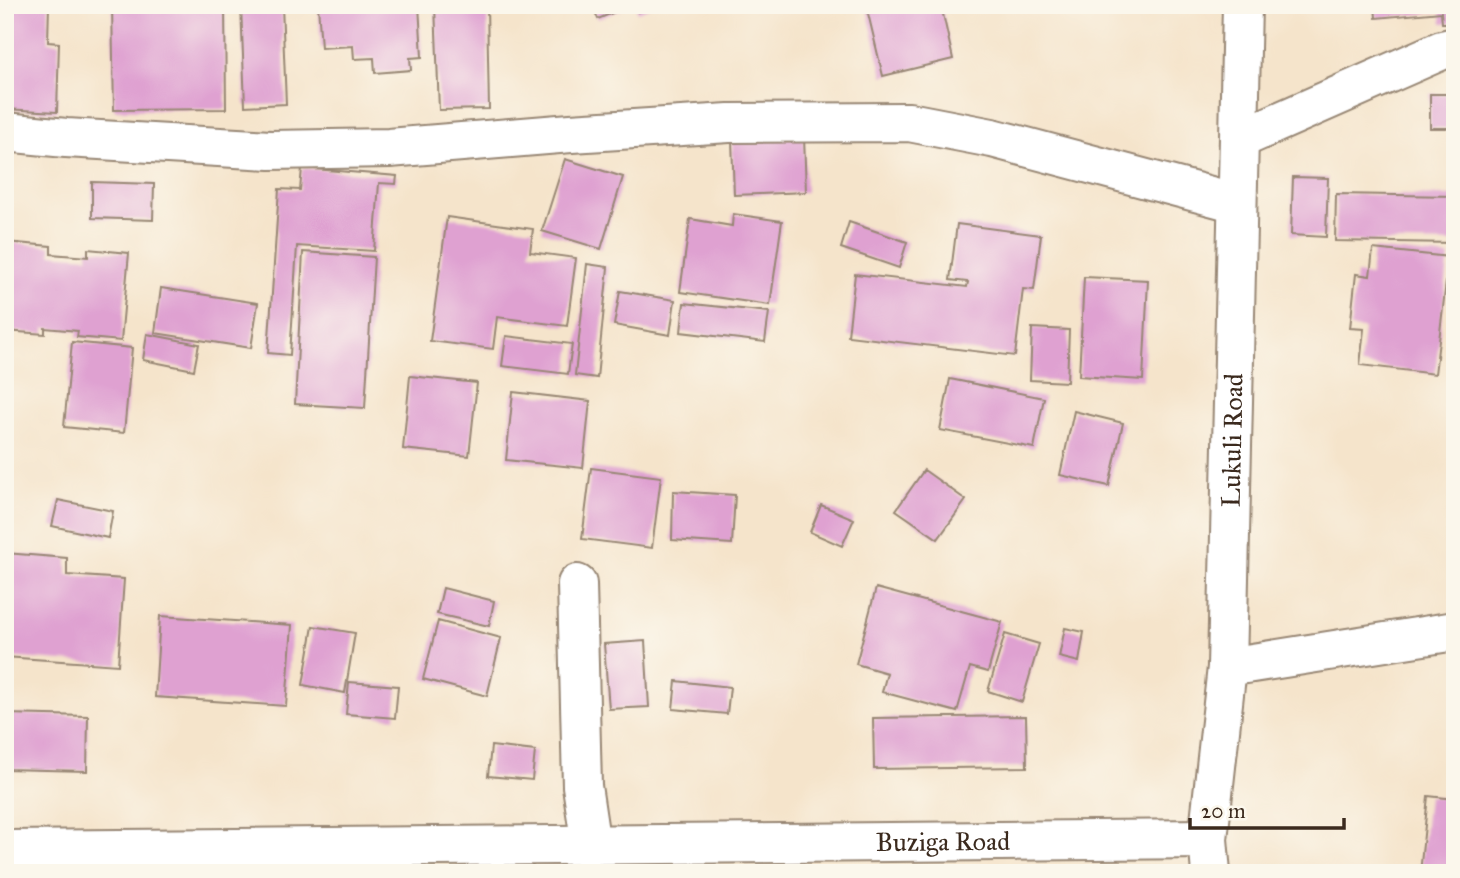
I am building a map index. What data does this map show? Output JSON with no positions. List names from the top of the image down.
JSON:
{
  "streets": {
    "street": ["Lukuli Road", "Buziga Road"]
  },
  "crossings": [
    ["Lukuli Road", "Buziga Road"]
  ],
  "scale_bar": "20 m"
}
